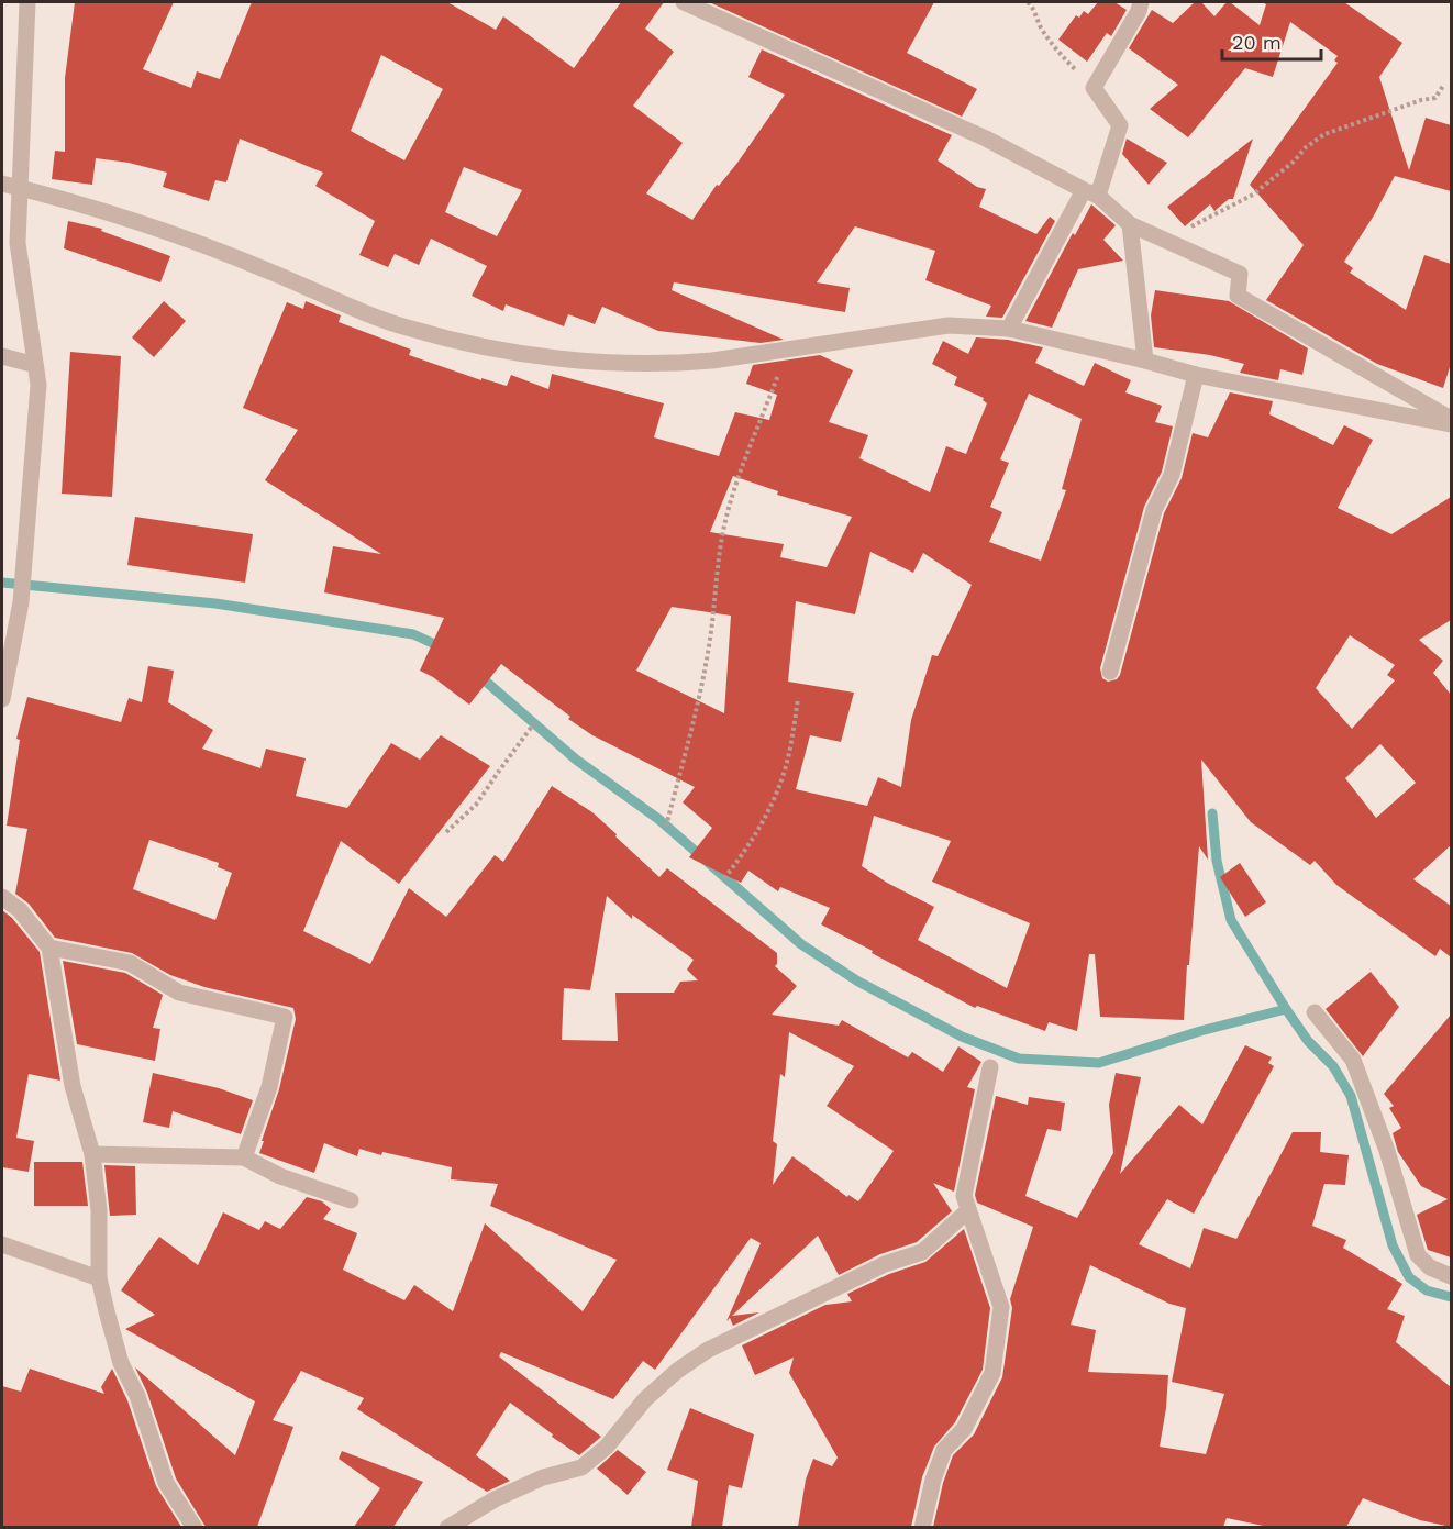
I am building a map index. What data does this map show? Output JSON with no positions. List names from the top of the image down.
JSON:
{
  "scale_bar": "20 m"
}
